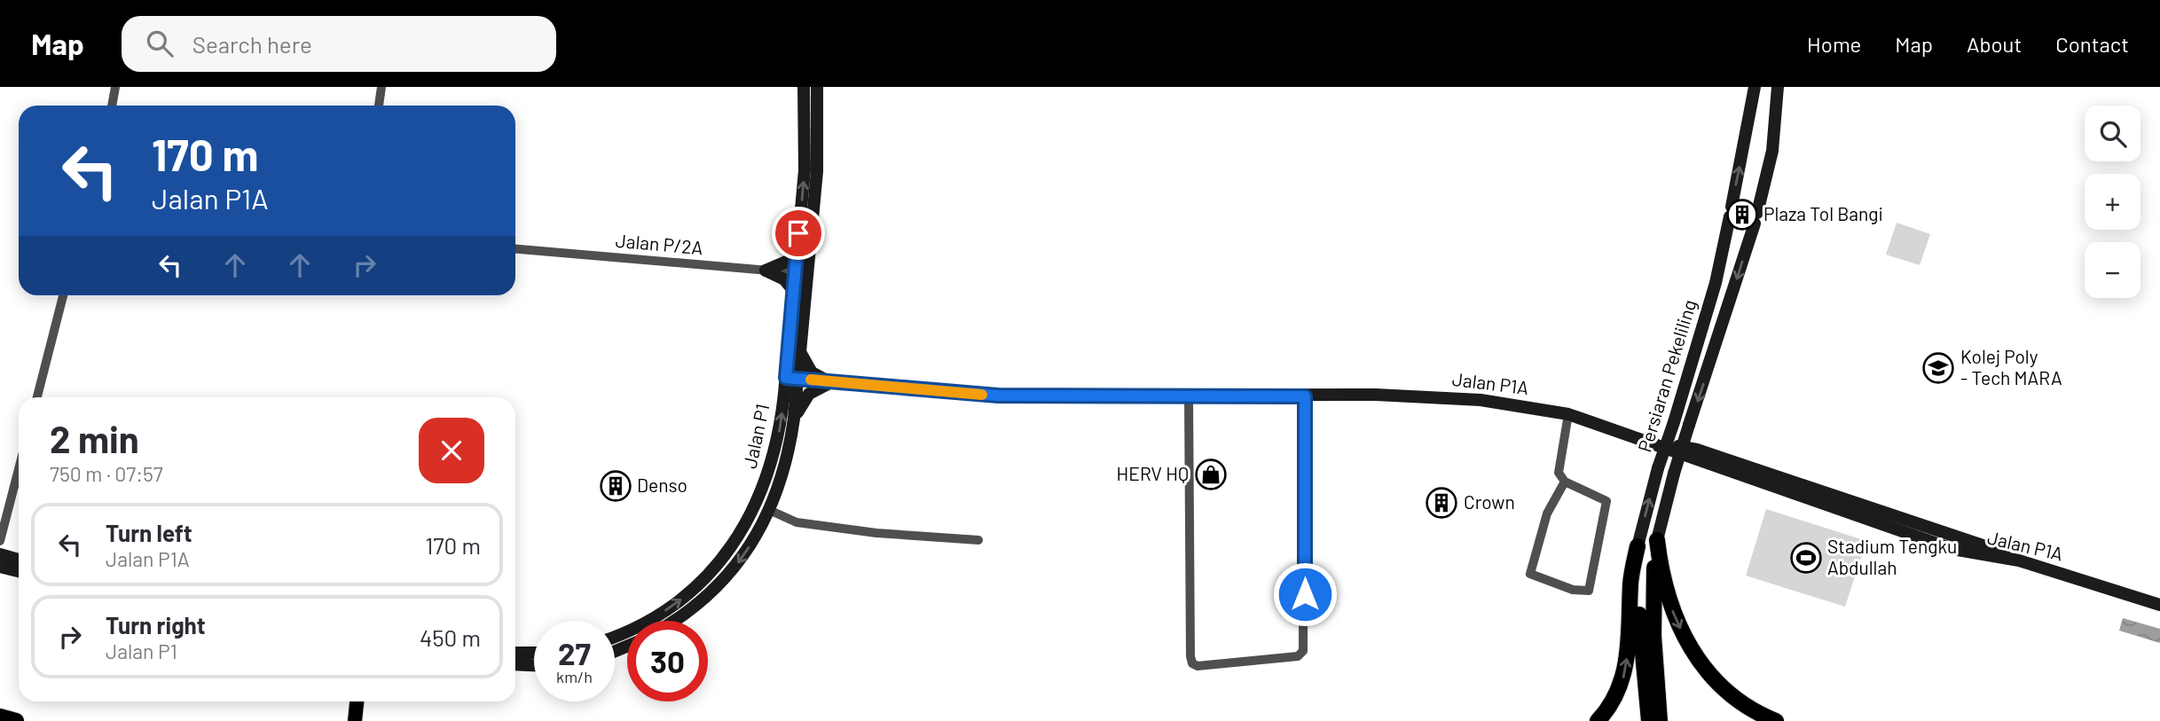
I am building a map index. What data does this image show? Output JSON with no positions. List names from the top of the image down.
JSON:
{
  "streets": {
    "main road": ["Persiaran Pekeliling", "Jalan P1A", "Jalan P1"],
    "street": ["Jalan P/2A"]
  },
  "crossings": [
    ["Jalan P/2A", "Jalan P1"],
    ["Jalan P1A", "Jalan P1"]
  ],
  "places": {
    "building": ["Plaza Tol Bangi", "Denso", "Crown"],
    "school or university": ["Kolej Poly - Tech MARA"],
    "shop": ["HERV HQ"],
    "sports": ["Stadium Tengku Abdullah"]
  },
  "page": {
    "header": "Map",
    "search": "Search here",
    "nav": [
      "Home",
      "Map",
      "About",
      "Contact"
    ],
    "map_buttons": ["+", "−"],
    "turn": ["170 m", "Jalan P1A"],
    "heading": ["2 min", "750 m · 07:57"],
    "list": [
      {
        "name": "Turn left",
        "note": "Jalan P1A",
        "value": "170 m"
      },
      {
        "name": "Turn right",
        "note": "Jalan P1",
        "value": "450 m"
      }
    ],
    "speed": "27 km/h",
    "limit": "30"
  }
}
